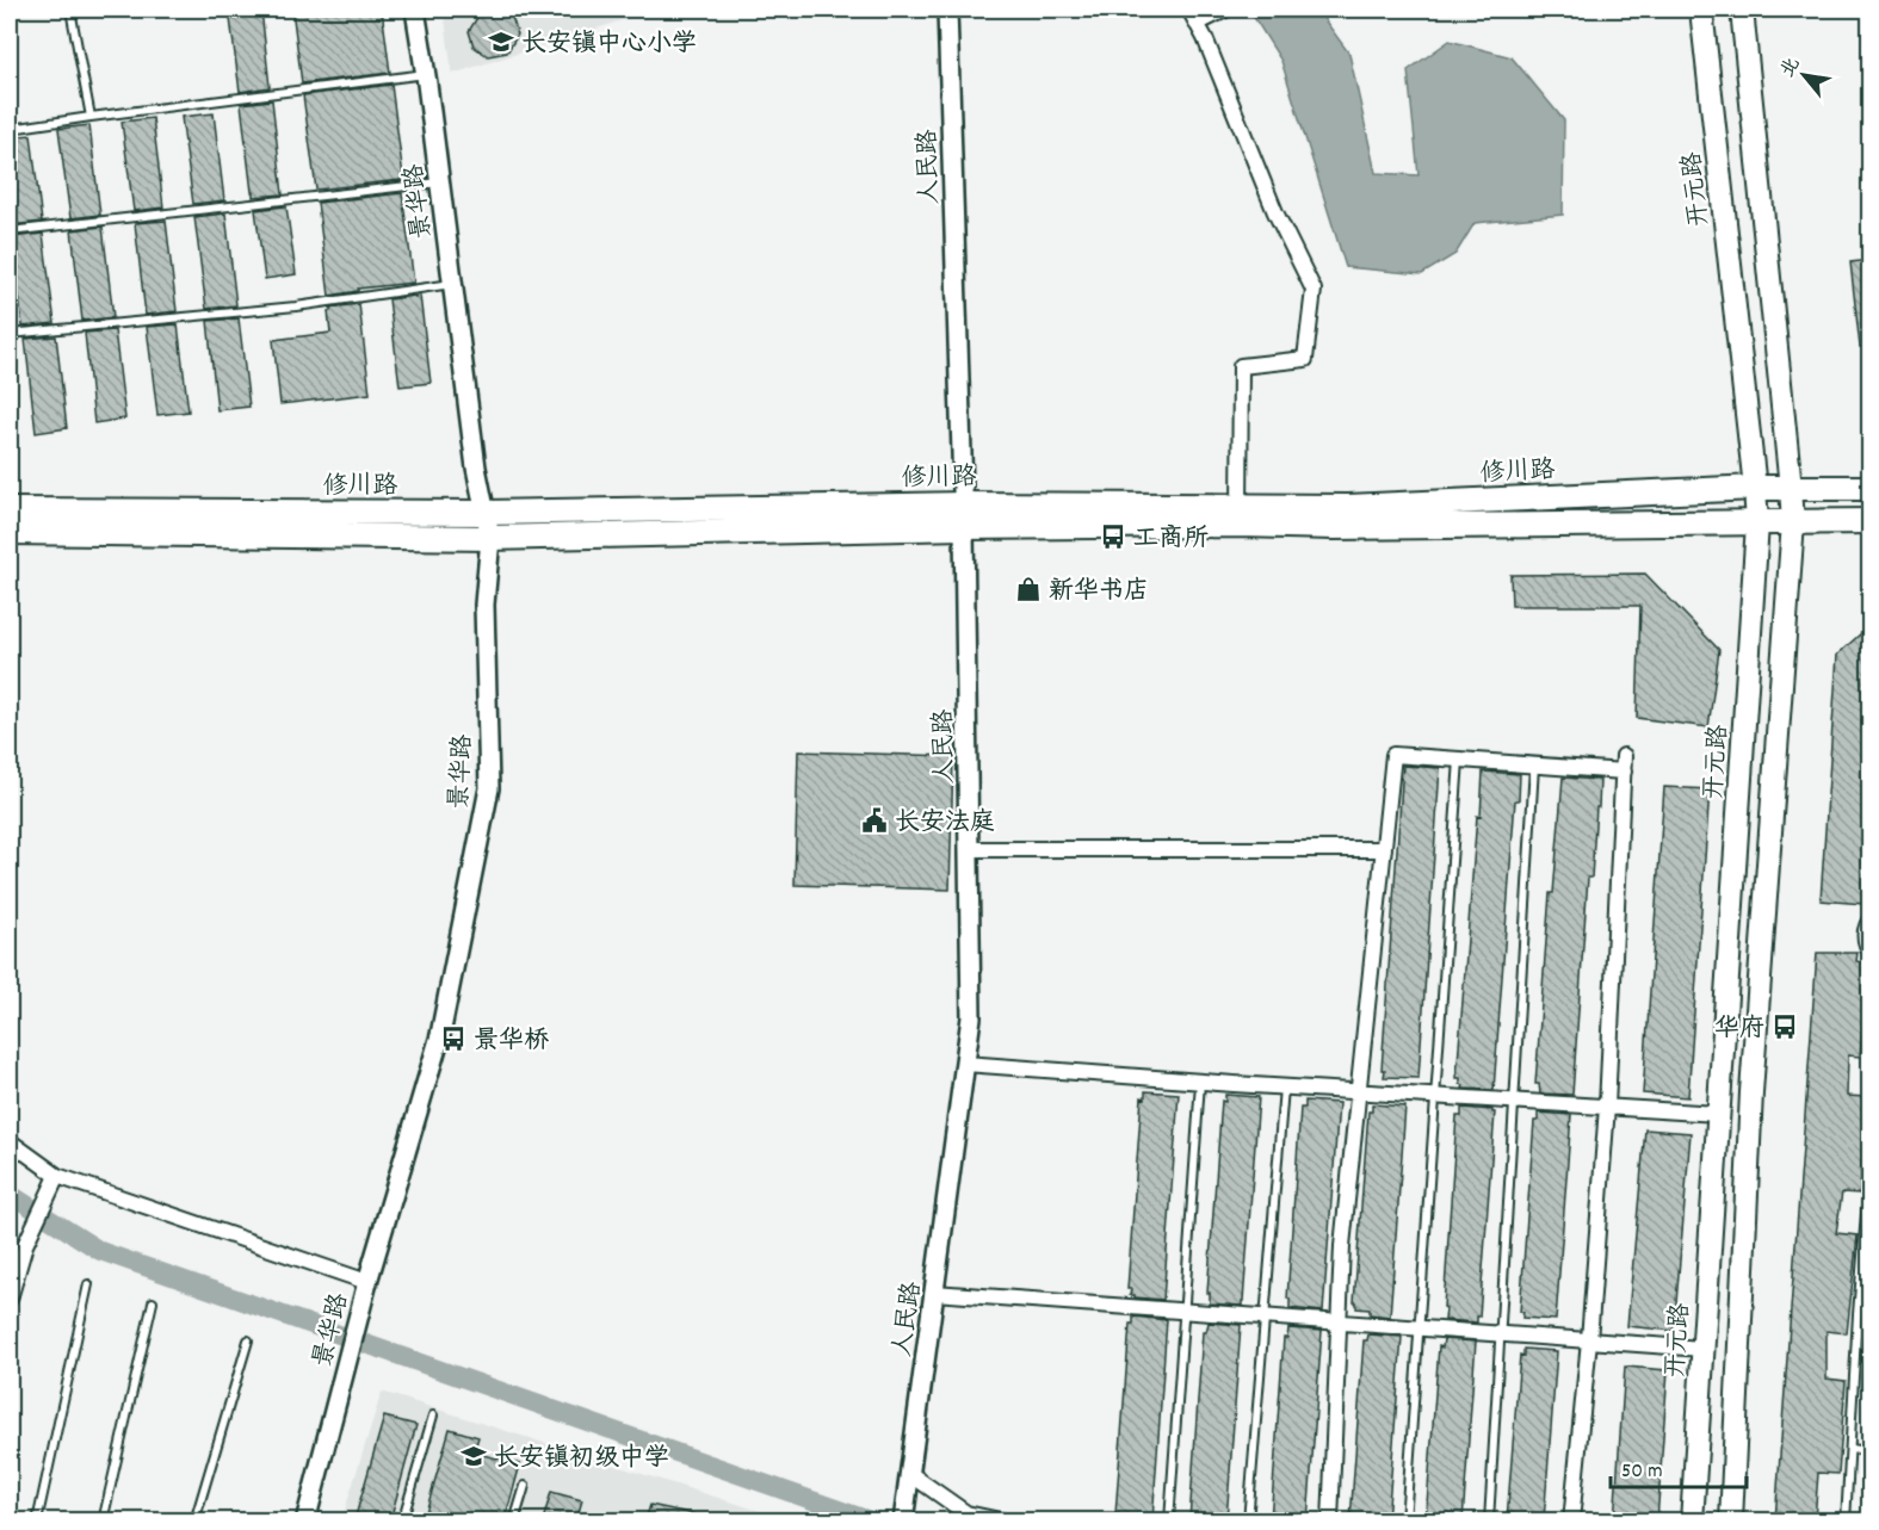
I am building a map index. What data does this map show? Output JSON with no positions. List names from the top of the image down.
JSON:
{
  "streets": {
    "main road": ["开元路", "修川路"],
    "street": ["人民路", "景华路"]
  },
  "crossings": [
    ["人民路", "修川路"],
    ["开元路", "修川路"],
    ["景华路", "修川路"]
  ],
  "places": {
    "school or university": ["长安镇中心小学", "长安镇初级中学"],
    "bus stop": ["工商所", "华府", "景华桥"],
    "shop": ["新华书店"],
    "public building": ["长安法庭"]
  },
  "scale_bar": "50 m",
  "north": "top left"
}
